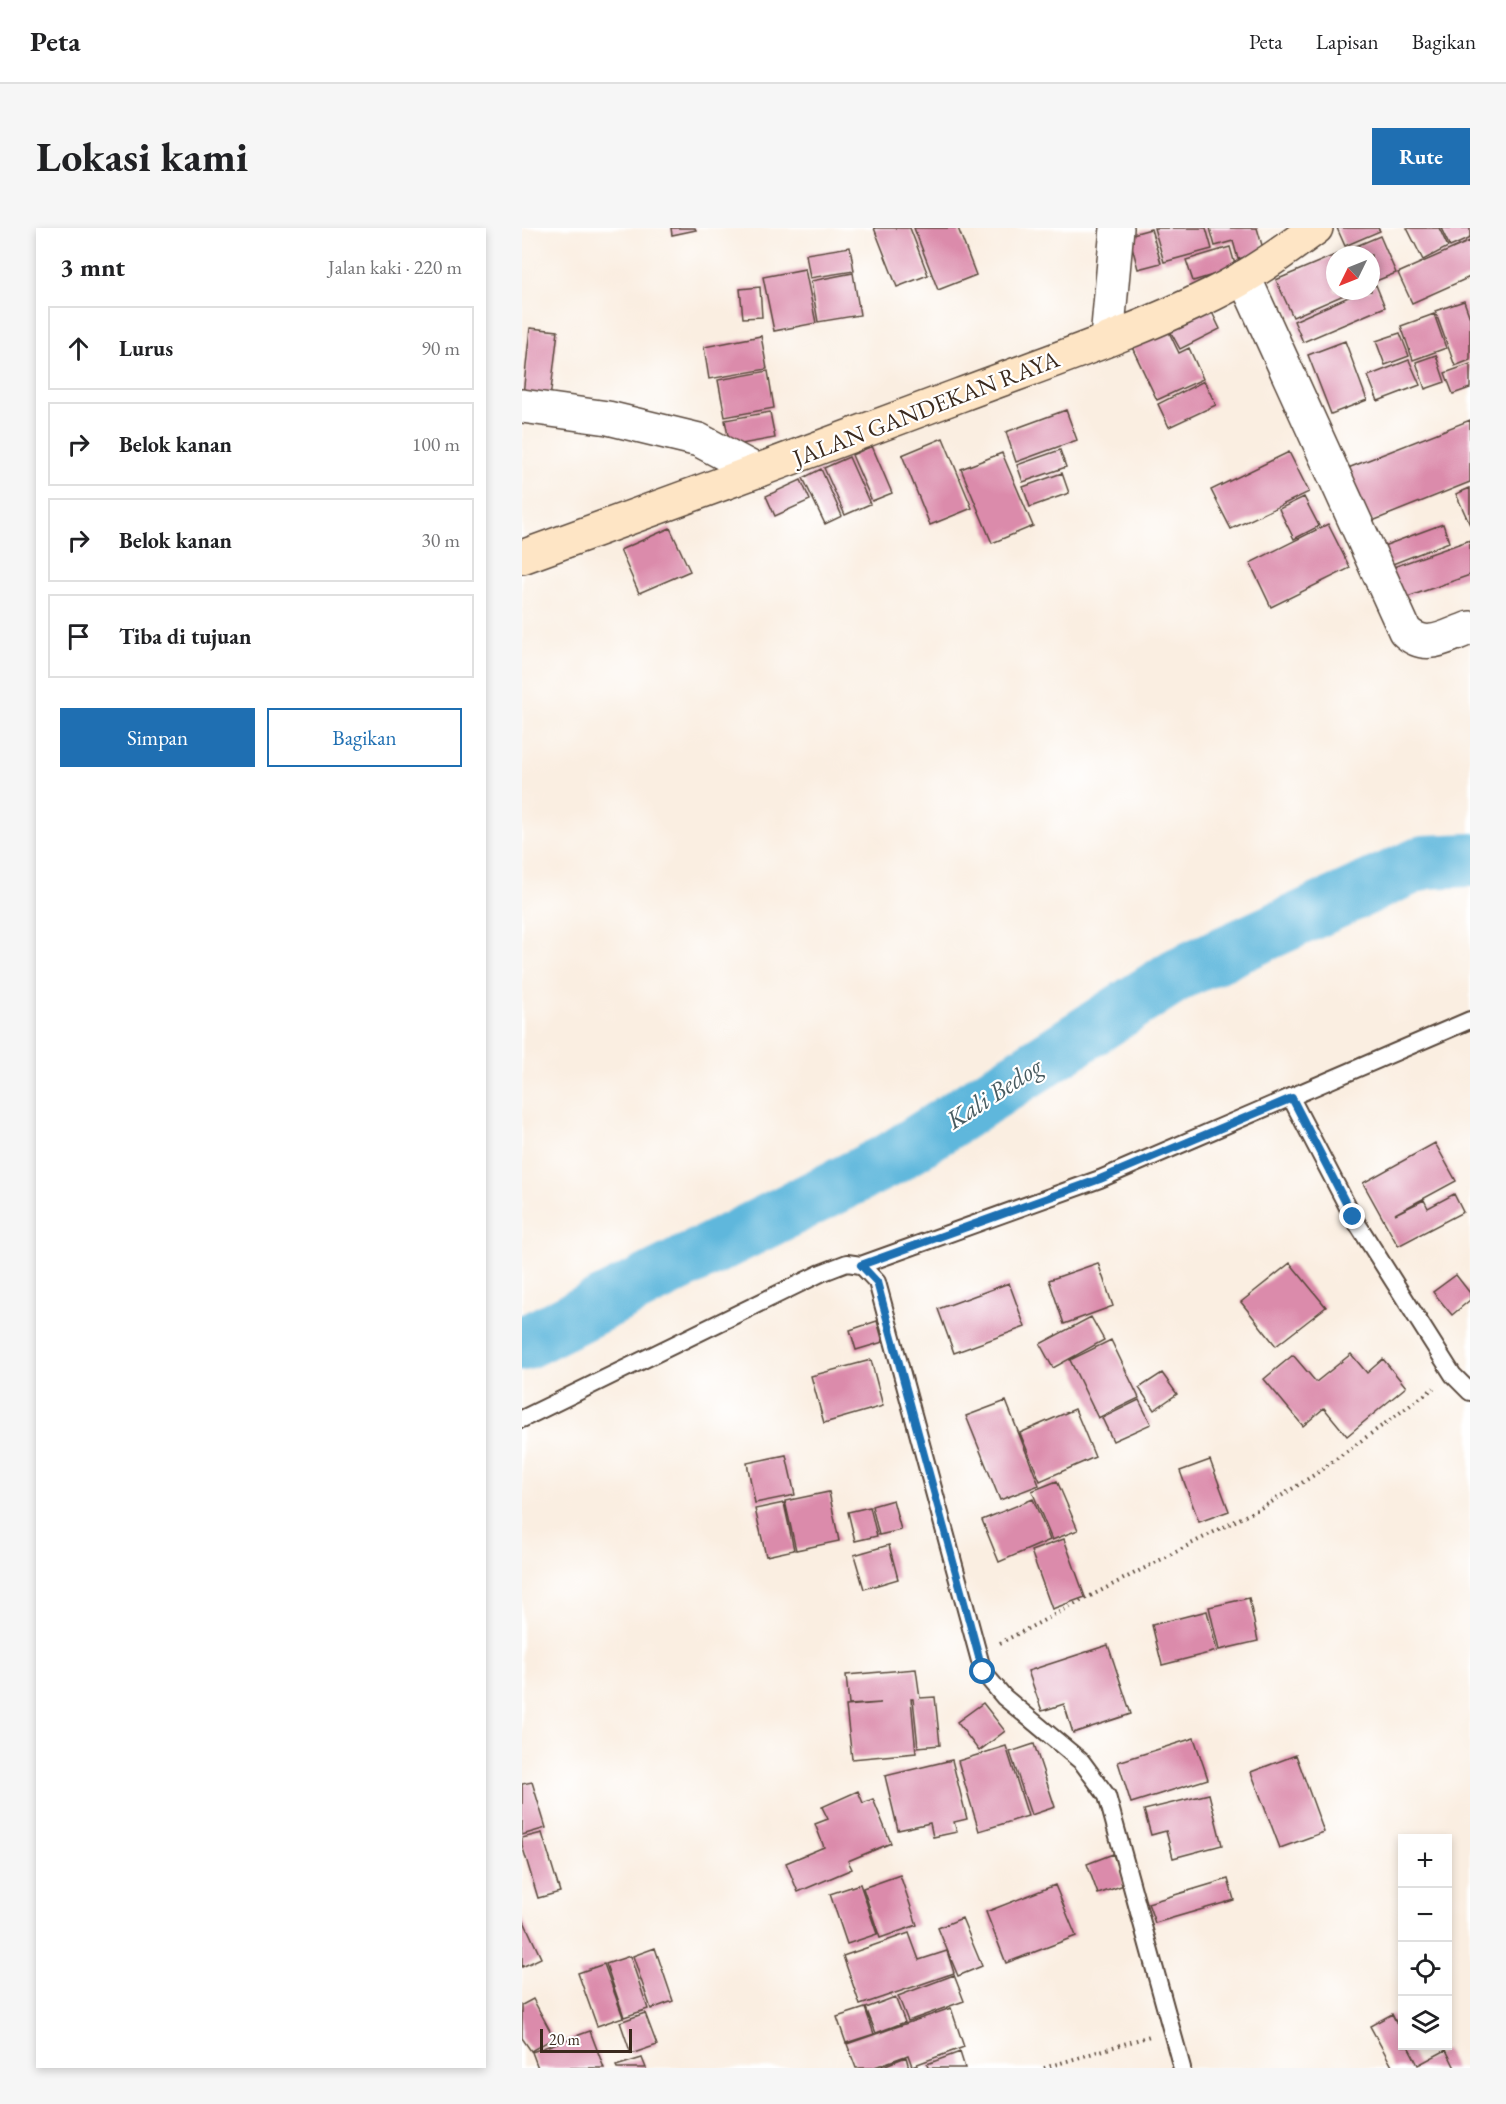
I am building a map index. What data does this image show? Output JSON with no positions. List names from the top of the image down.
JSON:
{
  "streets": {
    "street": ["JALAN GANDEKAN RAYA"]
  },
  "water": ["Kali Bedog"],
  "scale_bar": "20 m",
  "north": "bottom left",
  "page": {
    "header": "Peta",
    "nav": ["Peta", "Lapisan", "Bagikan"],
    "buttons": [
      "Rute",
      ["Simpan", "Bagikan"]
    ],
    "title": "Lokasi kami",
    "heading": ["3 mnt", "Jalan kaki · 220 m"],
    "list": [
      ["Lurus", "90 m"],
      ["Belok kanan", "100 m"],
      ["Belok kanan", "30 m"],
      "Tiba di tujuan"
    ],
    "map_buttons": ["+", "−"],
    "scale": "20 m"
  }
}
